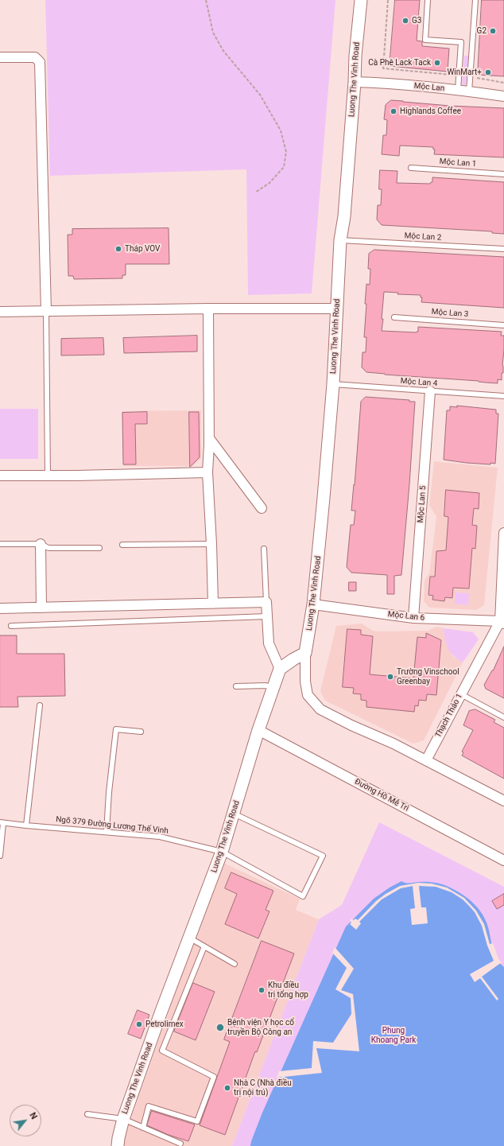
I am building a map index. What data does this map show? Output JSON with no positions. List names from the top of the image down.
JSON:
{
  "streets": {
    "street": [
      "Luong The Vinh Road",
      "Mộc Lan",
      "Mộc Lan 5",
      "Mộc Lan 6",
      "Thạch Thảo 1",
      "Đường Hồ Mễ Trì"
    ],
    "lane": [
      "Mộc Lan 1",
      "Mộc Lan 2",
      "Mộc Lan 3",
      "Mộc Lan 4",
      "Ngõ 379 Đường Lương Thế Vinh"
    ]
  },
  "crossings": [
    ["Luong The Vinh Road", "Mộc Lan"],
    ["Luong The Vinh Road", "Mộc Lan 2"],
    ["Luong The Vinh Road", "Mộc Lan 4"],
    ["Luong The Vinh Road", "Mộc Lan 6"],
    ["Luong The Vinh Road", "Đường Hồ Mễ Trì"],
    ["Luong The Vinh Road", "Ngõ 379 Đường Lương Thế Vinh"],
    ["Mộc Lan 4", "Mộc Lan 5"],
    ["Mộc Lan 5", "Mộc Lan 6"],
    ["Mộc Lan 6", "Thạch Thảo 1"]
  ],
  "parks": ["Phung Khoang Park"],
  "places": [
    "G3",
    "G2",
    "Cà Phê Lack Tack",
    "WinMart+",
    "Highlands Coffee",
    "Tháp VOV",
    "Trường Vinschool Greenbay",
    "Khu điều trị tổng hợp",
    "Petrolimex",
    "Bệnh viện Y học cổ truyền Bộ Công an",
    "Nhà C (Nhà điều trị nội trú)"
  ],
  "north": "top right"
}
